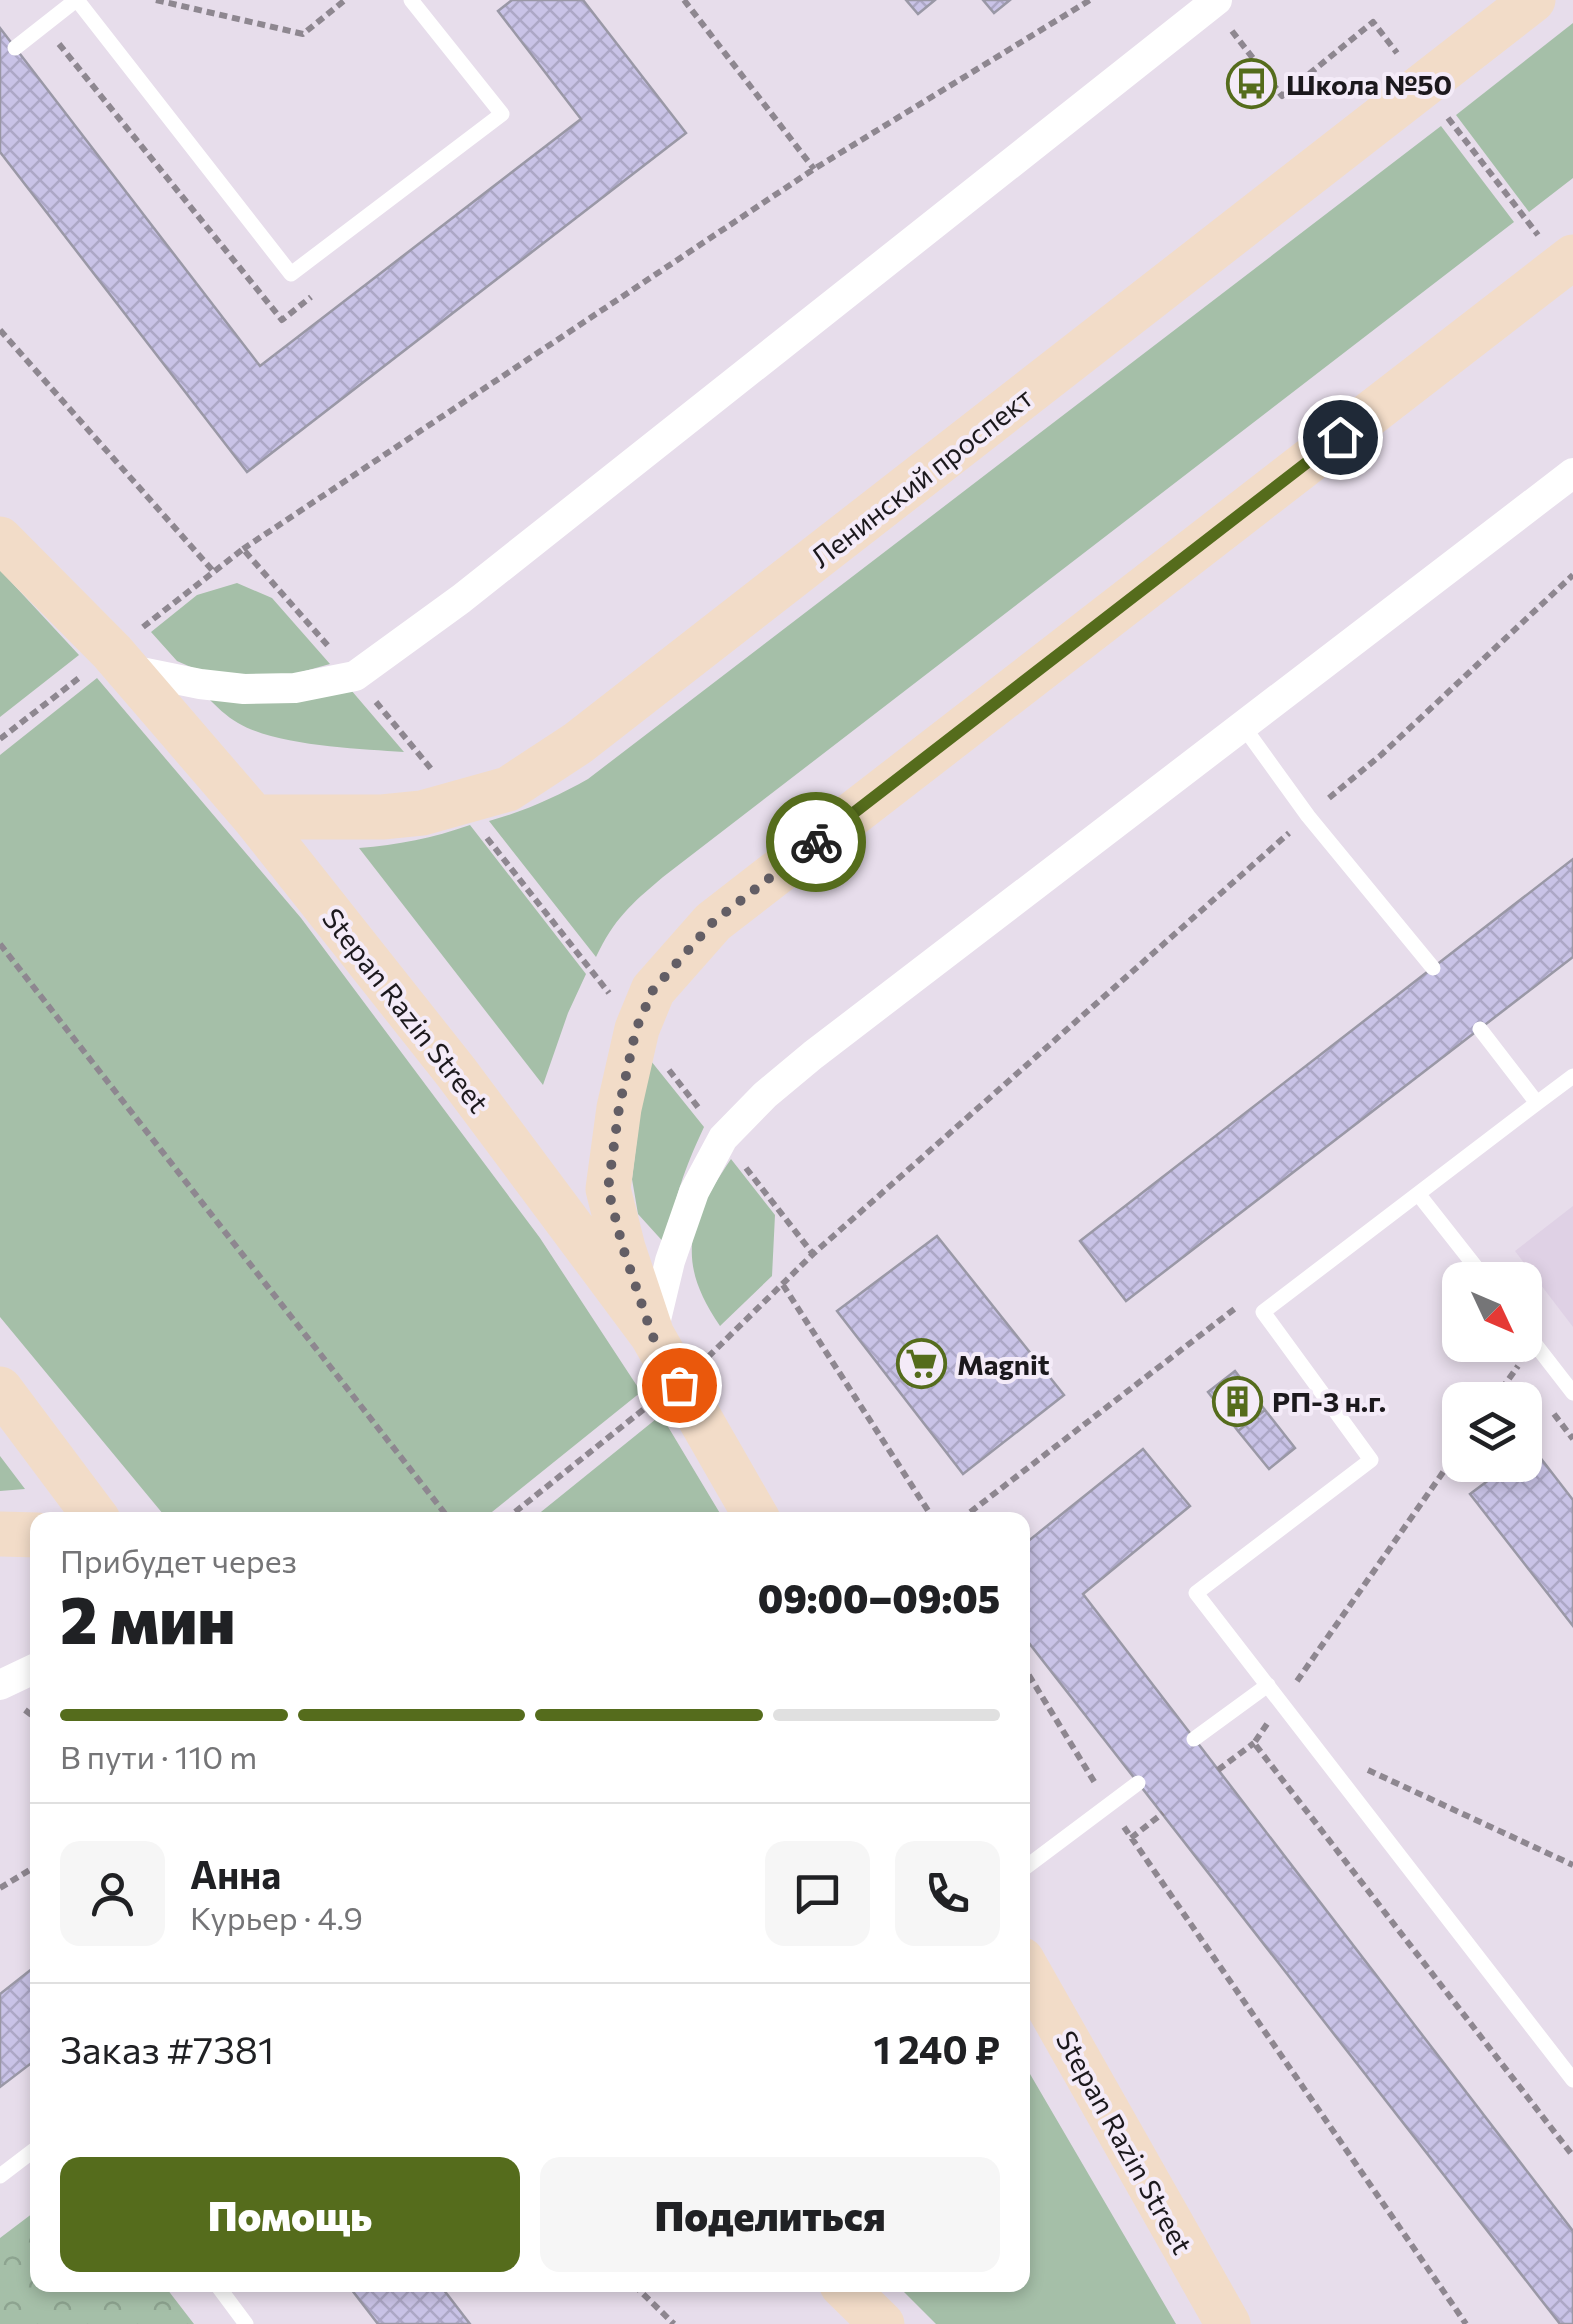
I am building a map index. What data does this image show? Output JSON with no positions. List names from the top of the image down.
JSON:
{
  "streets": {
    "main road": ["Ленинский проспект", "Stepan Razin Street"]
  },
  "crossings": [
    ["Ленинский проспект", "Stepan Razin Street"]
  ],
  "places": {
    "bus stop": ["Школа №50"],
    "supermarket": ["Magnit"],
    "building": ["РП-3 н.г."]
  },
  "north": "bottom right",
  "page": {
    "heading": ["2 мин", "Прибудет через", "09:00–09:05"],
    "panel": [
      "Анна",
      "Курьер · 4.9",
      "Заказ #7381",
      "1 240 ₽"
    ],
    "bar": "В пути · 110 m",
    "buttons": ["Помощь", "Поделиться"]
  }
}
